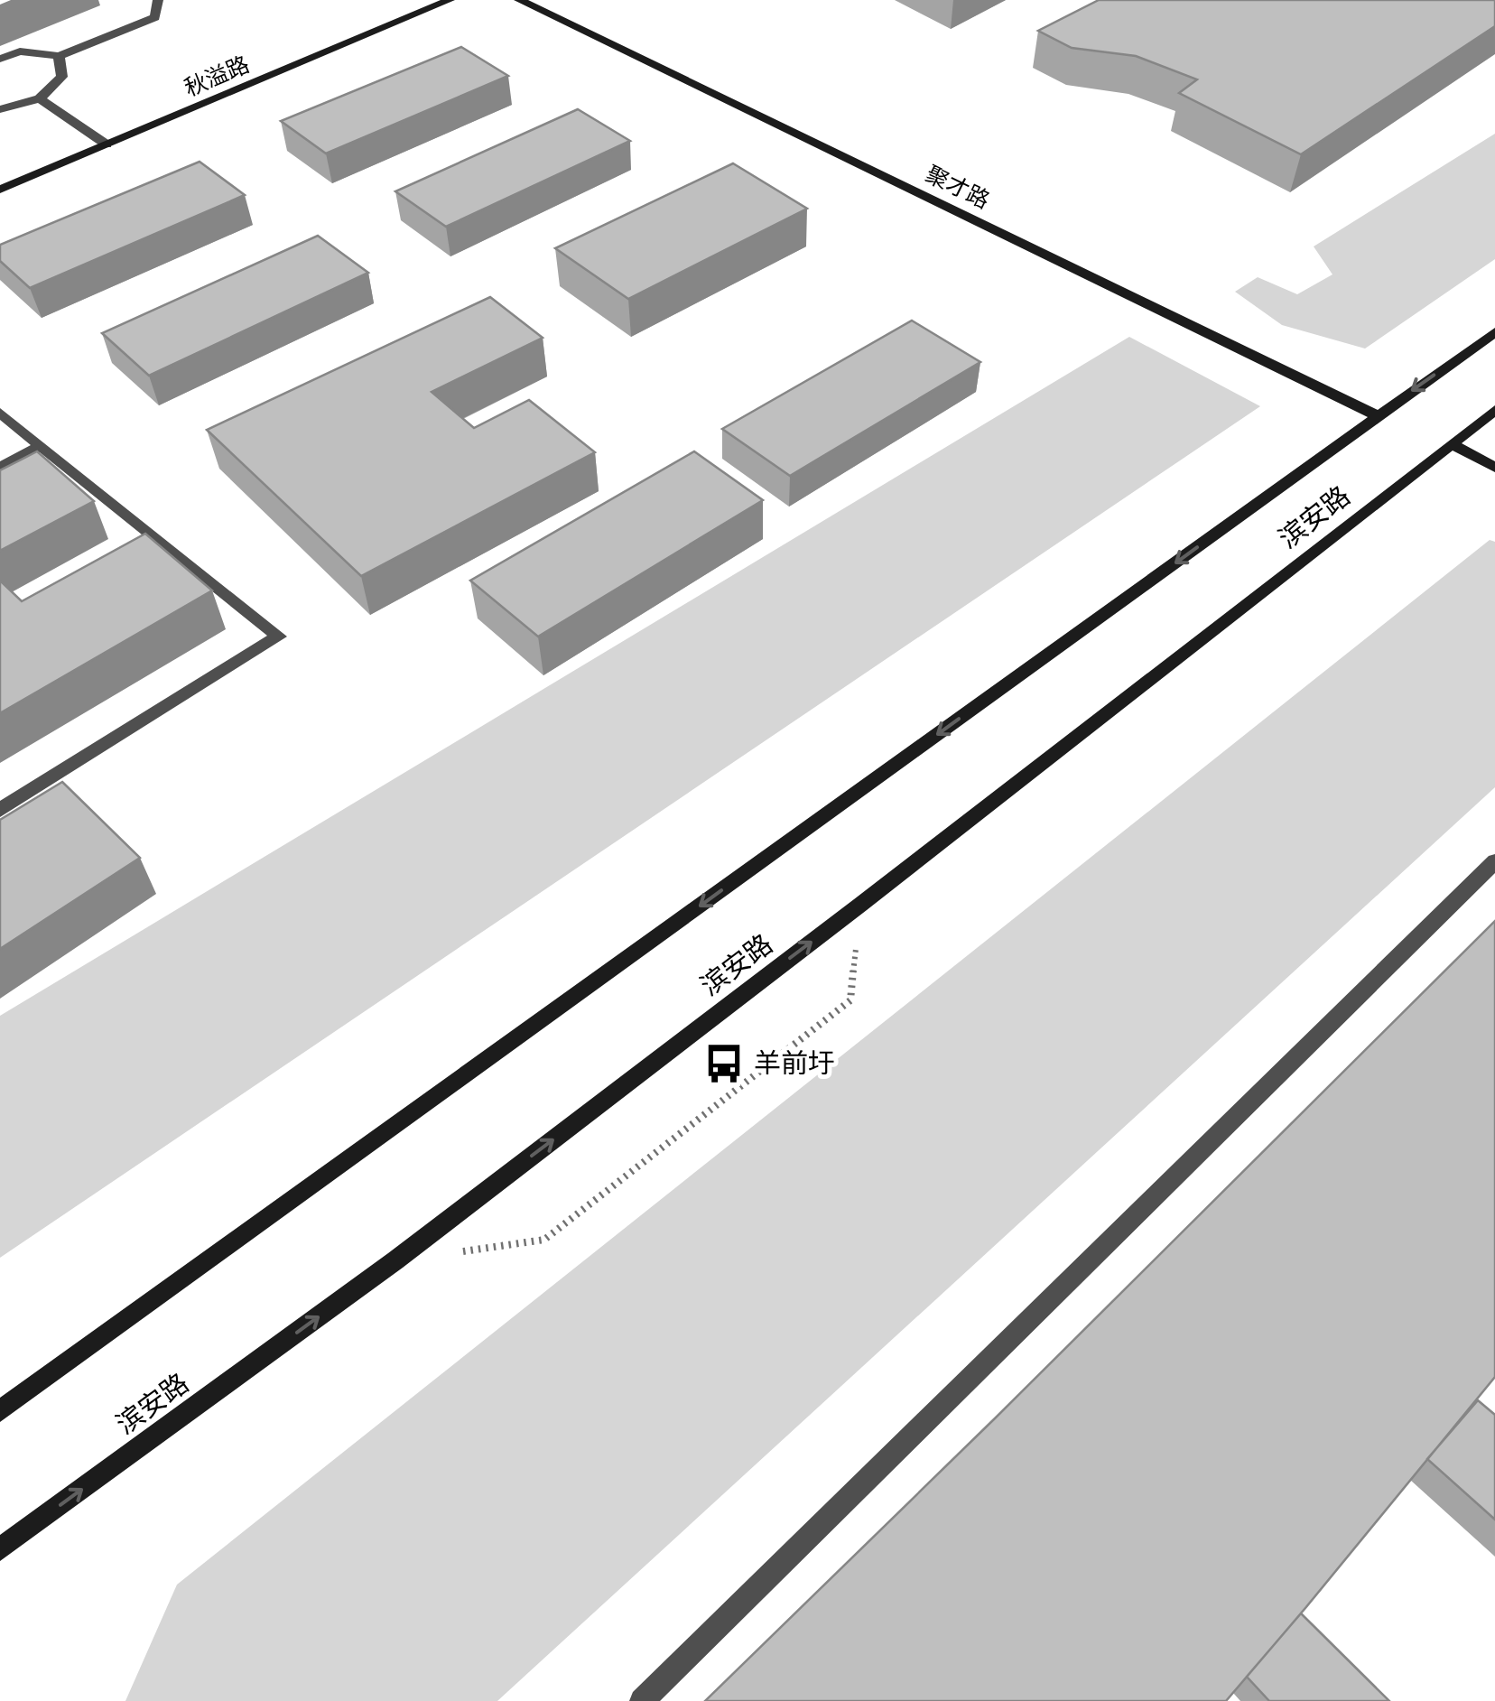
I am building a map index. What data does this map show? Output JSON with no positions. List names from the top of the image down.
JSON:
{
  "streets": {
    "main road": ["秋溢路", "聚才路", "滨安路"]
  },
  "crossings": [
    ["聚才路", "滨安路"]
  ],
  "places": {
    "bus stop": ["羊前圩"]
  }
}
